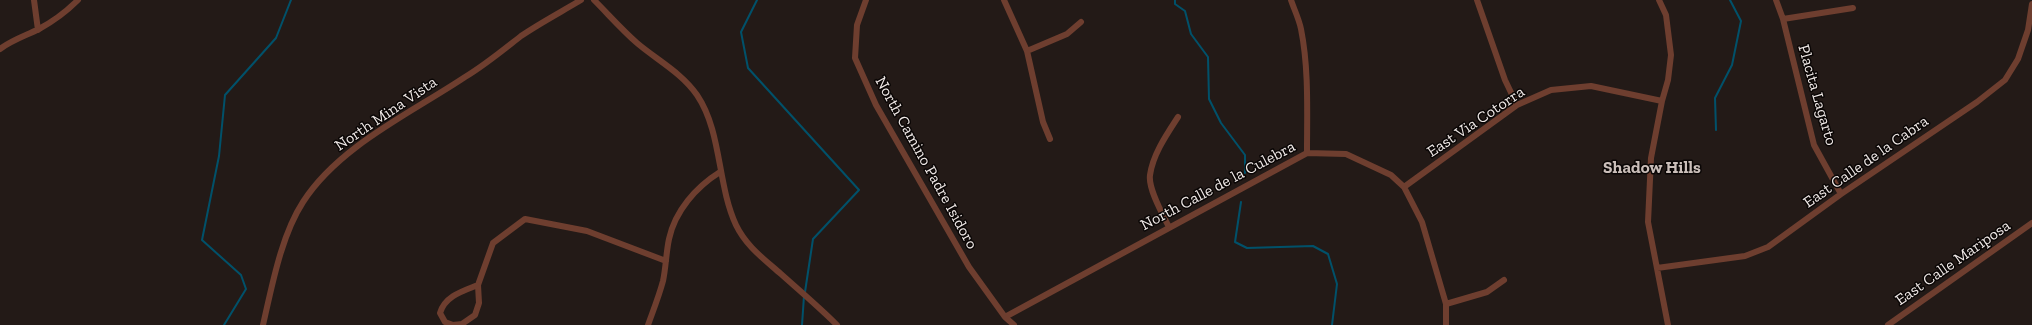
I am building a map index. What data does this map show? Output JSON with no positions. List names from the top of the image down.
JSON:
{
  "streets": {
    "street": [
      "Placita Lagarto",
      "North Mina Vista",
      "East Via Cotorra",
      "East Calle de la Cabra",
      "North Camino Padre Isidoro",
      "North Calle de la Culebra",
      "East Calle Mariposa"
    ]
  },
  "crossings": [
    ["Placita Lagarto", "East Calle de la Cabra"],
    ["East Via Cotorra", "North Calle de la Culebra"],
    ["North Camino Padre Isidoro", "North Calle de la Culebra"]
  ],
  "districts": ["Shadow Hills"]
}
